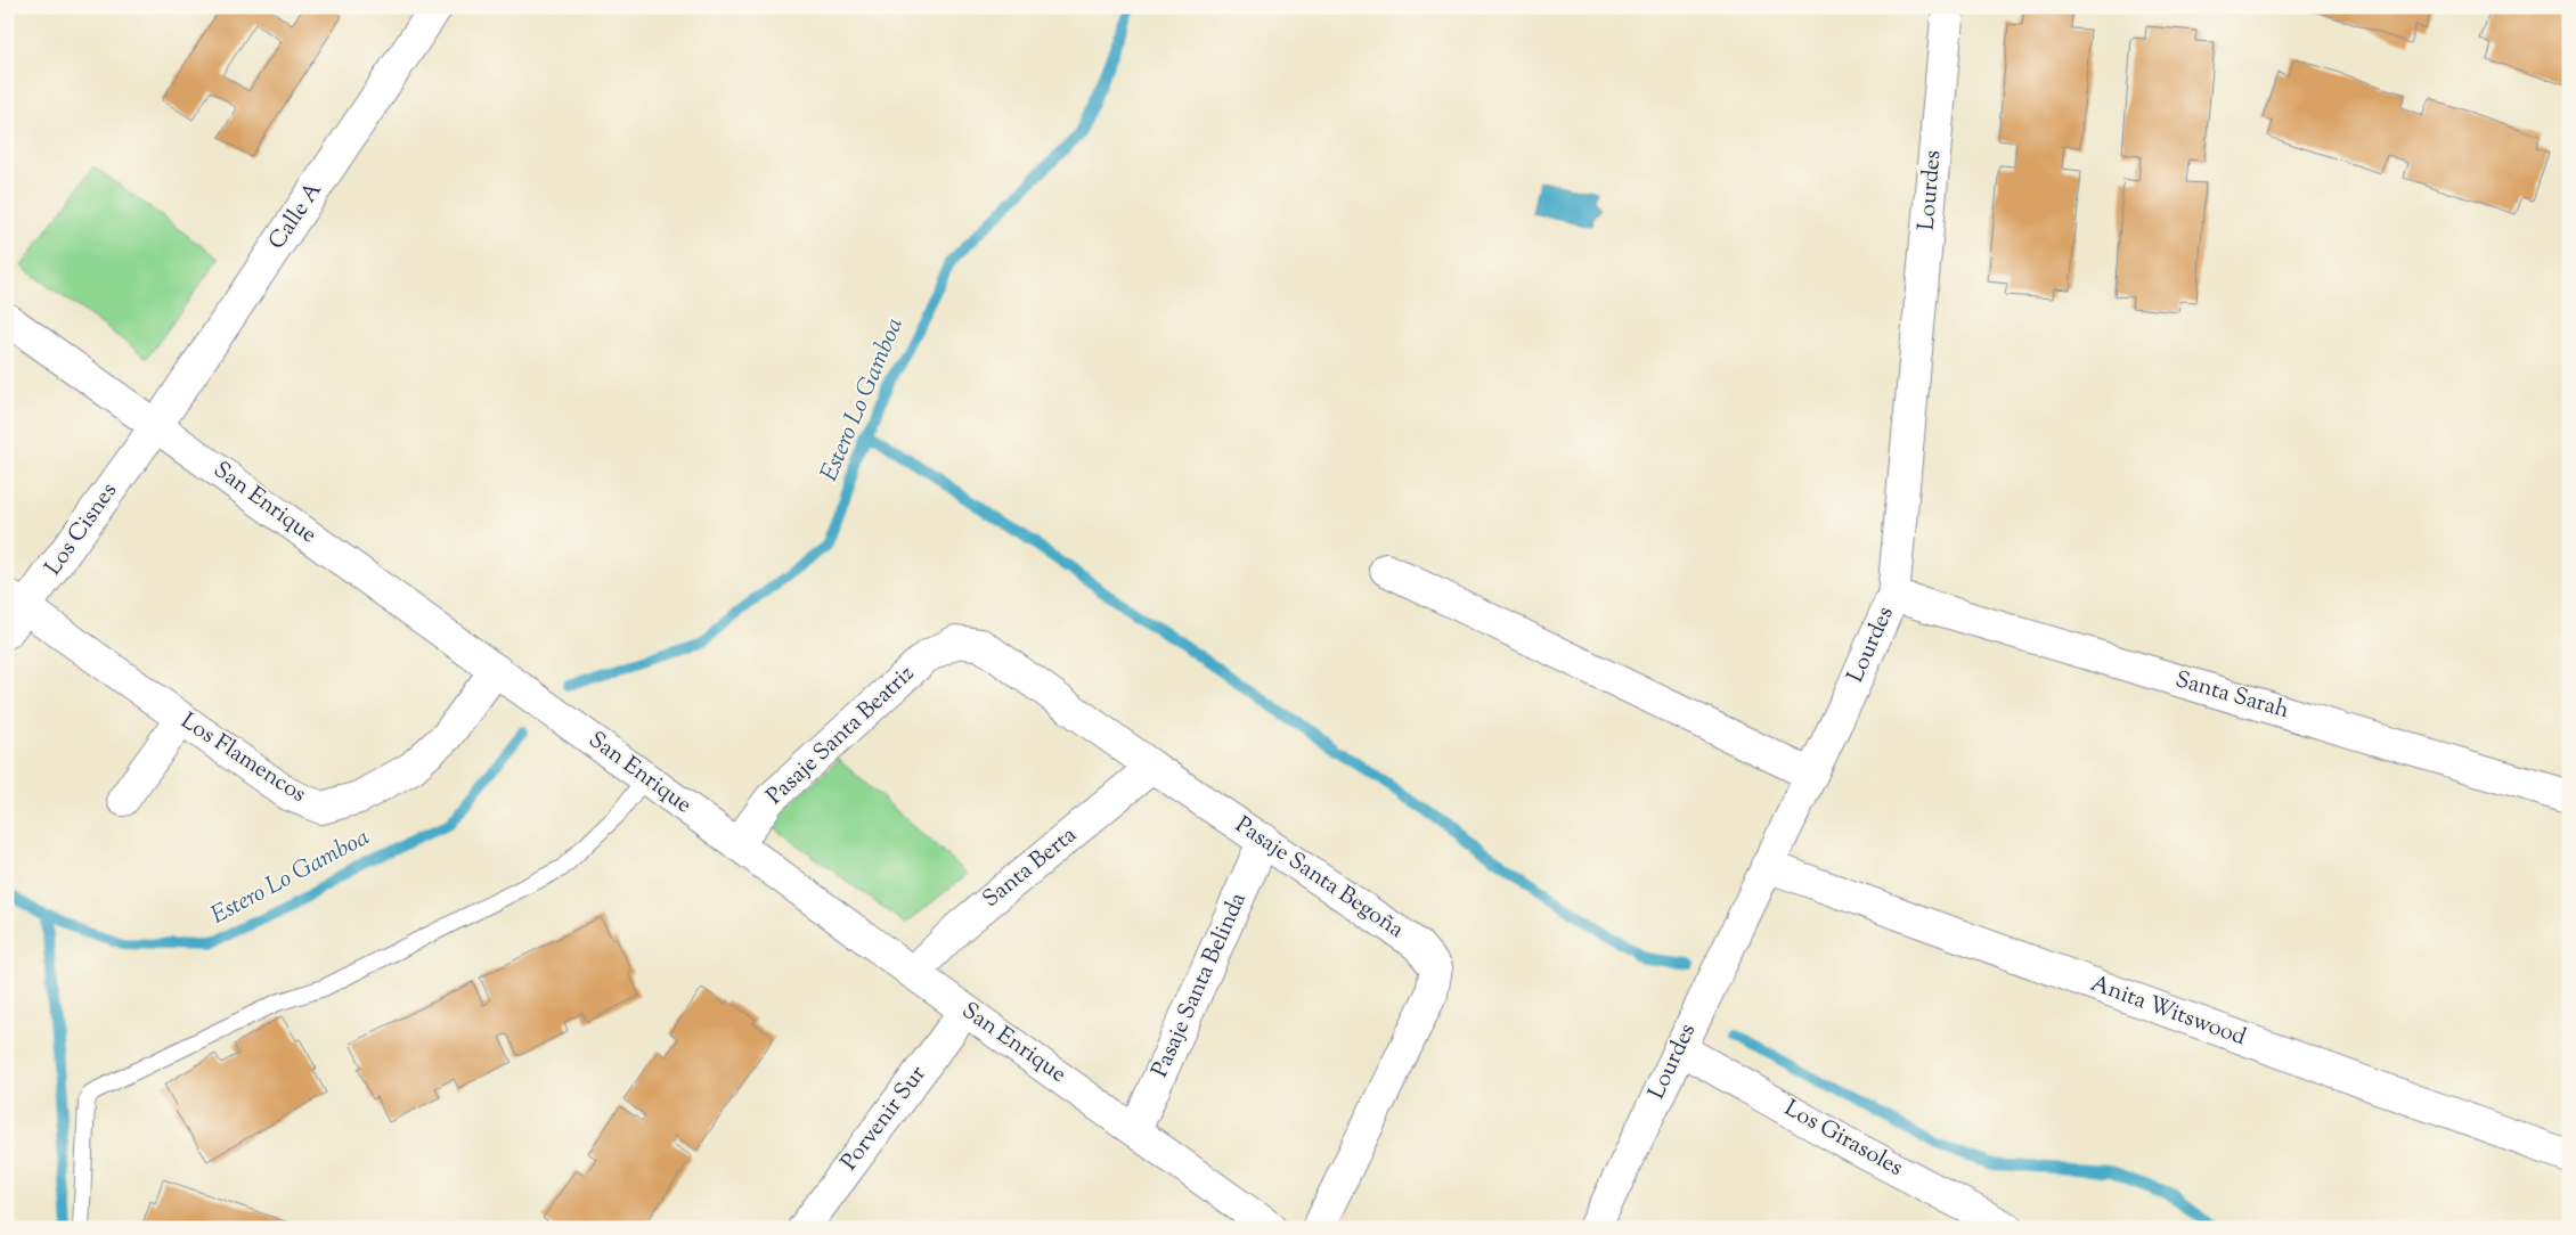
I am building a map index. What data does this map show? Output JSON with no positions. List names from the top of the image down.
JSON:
{
  "streets": {
    "street": [
      "Lourdes",
      "Calle A",
      "San Enrique",
      "Los Cisnes",
      "Santa Sarah",
      "Pasaje Santa Beatriz",
      "Los Flamencos",
      "Santa Berta",
      "Pasaje Santa Begoña",
      "Pasaje Santa Belinda",
      "Anita Witswood",
      "Porvenir Sur",
      "Los Girasoles"
    ]
  },
  "crossings": [
    ["Lourdes", "Santa Sarah"],
    ["Lourdes", "Anita Witswood"],
    ["Lourdes", "Los Girasoles"],
    ["Calle A", "San Enrique"],
    ["Calle A", "Los Cisnes"],
    ["San Enrique", "Los Cisnes"],
    ["San Enrique", "Pasaje Santa Beatriz"],
    ["San Enrique", "Los Flamencos"],
    ["San Enrique", "Santa Berta"],
    ["San Enrique", "Pasaje Santa Belinda"],
    ["San Enrique", "Porvenir Sur"],
    ["Los Cisnes", "Los Flamencos"],
    ["Pasaje Santa Beatriz", "Pasaje Santa Begoña"],
    ["Santa Berta", "Pasaje Santa Begoña"],
    ["Pasaje Santa Begoña", "Pasaje Santa Belinda"]
  ],
  "water": ["Estero Lo Gamboa"]
}
